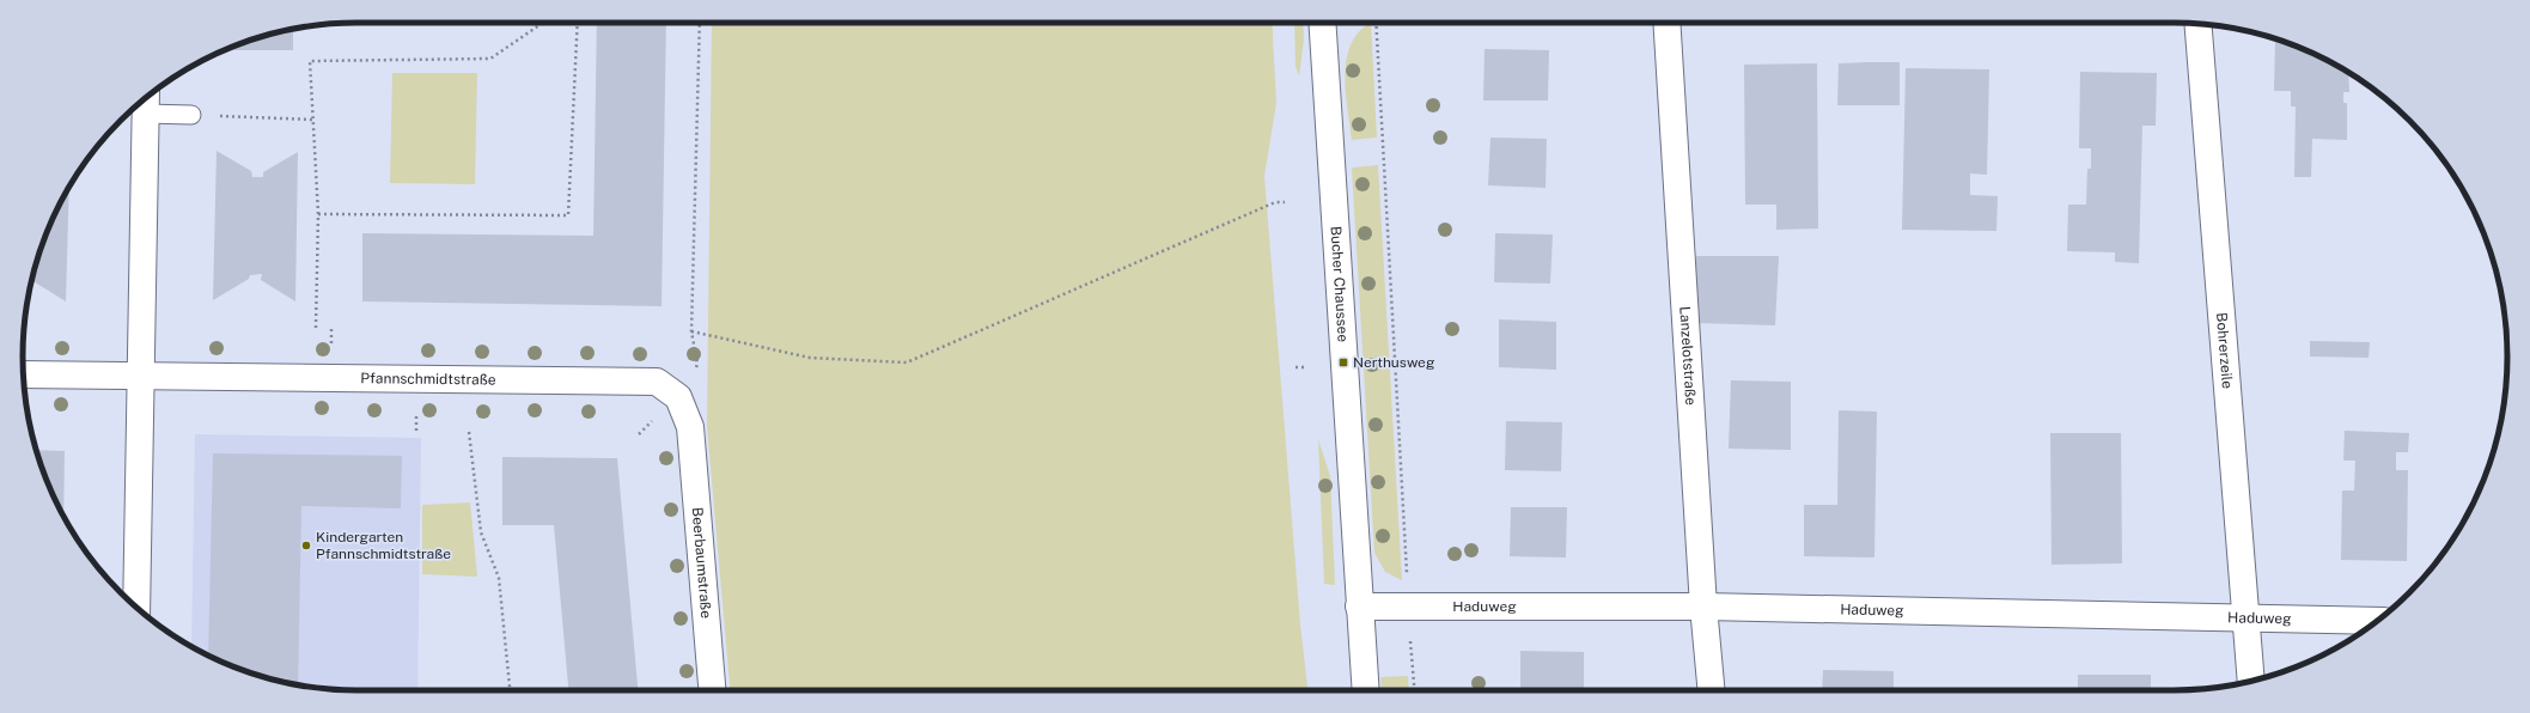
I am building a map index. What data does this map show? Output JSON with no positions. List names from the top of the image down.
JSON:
{
  "streets": {
    "street": [
      "Bucher Chaussee",
      "Bohrerzeile",
      "Lanzelotstraße",
      "Pfannschmidtstraße",
      "Beerbaumstraße",
      "Haduweg"
    ]
  },
  "crossings": [
    ["Bucher Chaussee", "Haduweg"],
    ["Bohrerzeile", "Haduweg"],
    ["Lanzelotstraße", "Haduweg"],
    ["Pfannschmidtstraße", "Beerbaumstraße"]
  ],
  "places": {
    "transit": ["Nerthusweg"],
    "other": ["Kindergarten Pfannschmidtstraße"]
  }
}
